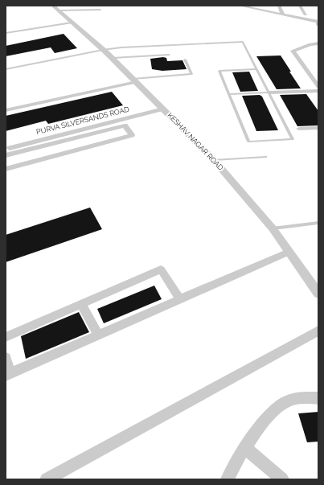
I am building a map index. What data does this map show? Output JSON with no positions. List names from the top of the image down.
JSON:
{
  "streets": {
    "street": ["PURVA SILVERSANDS ROAD", "KESHAV NAGAR ROAD"]
  },
  "crossings": [
    ["PURVA SILVERSANDS ROAD", "KESHAV NAGAR ROAD"]
  ]
}
